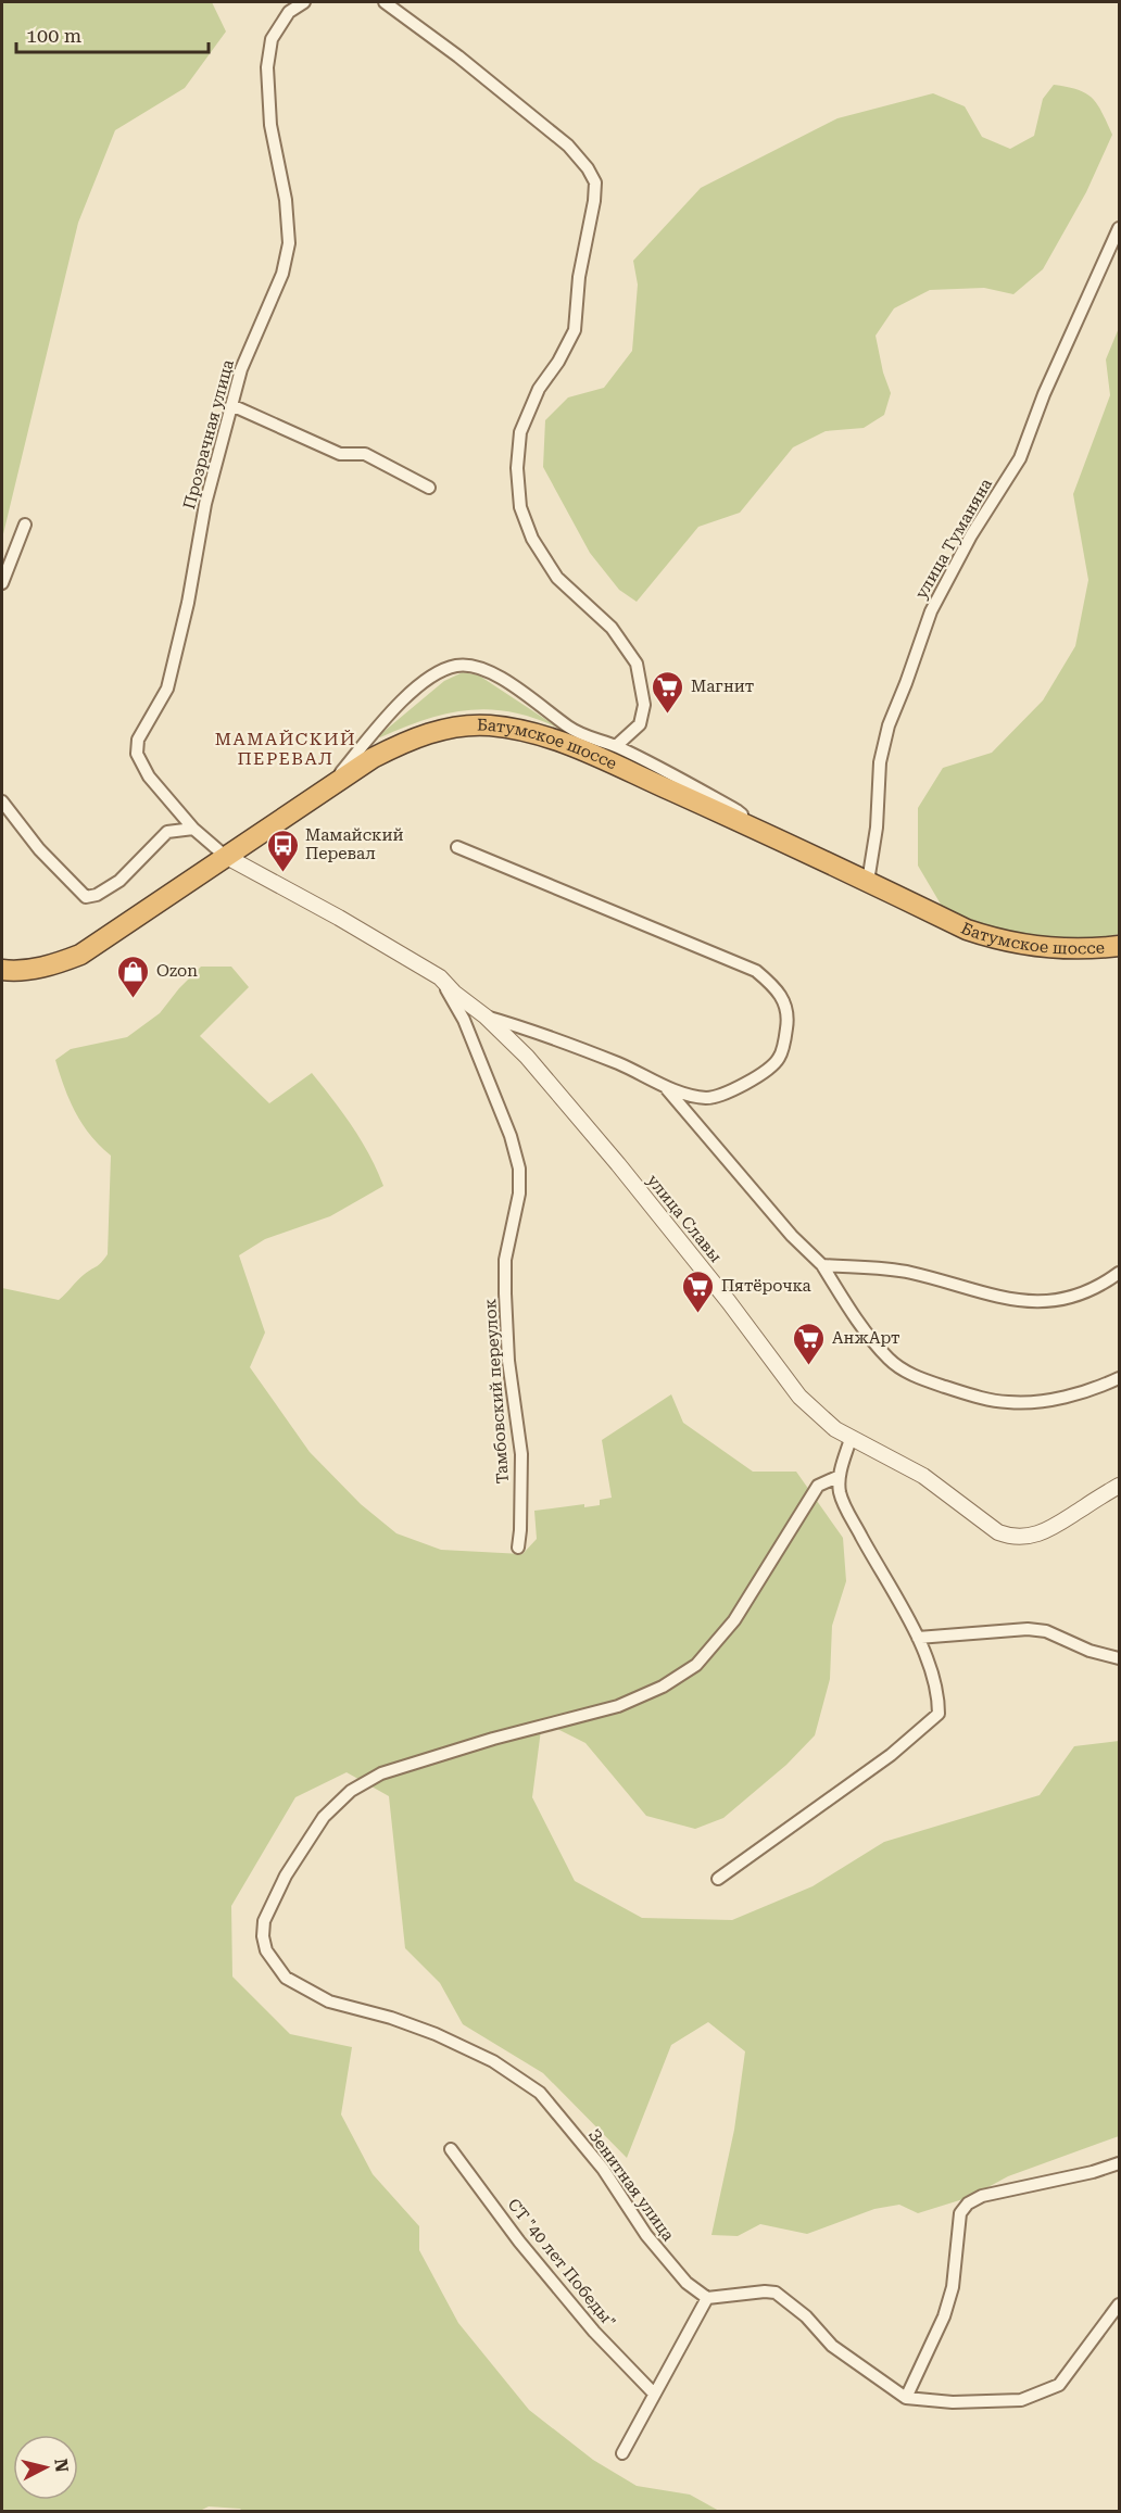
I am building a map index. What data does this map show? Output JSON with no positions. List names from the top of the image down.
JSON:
{
  "streets": {
    "highway": ["Батумское шоссе"],
    "street": [
      "Прозрачная улица",
      "улица Туманяна",
      "улица Славы",
      "Тамбовский переулок",
      "Зенитная улица",
      "СТ \"40 лет Победы\""
    ]
  },
  "crossings": [
    ["Прозрачная улица", "Батумское шоссе"],
    ["Прозрачная улица", "улица Славы"],
    ["улица Туманяна", "Батумское шоссе"],
    ["Батумское шоссе", "улица Славы"],
    ["улица Славы", "Тамбовский переулок"]
  ],
  "districts": ["МАМАЙСКИЙ ПЕРЕВАЛ"],
  "places": {
    "supermarket": ["Магнит", "Пятёрочка", "АнжАрт"],
    "bus stop": ["Мамайский Перевал"],
    "shop": ["Ozon"]
  },
  "scale_bar": "100 m",
  "north": "right"
}
